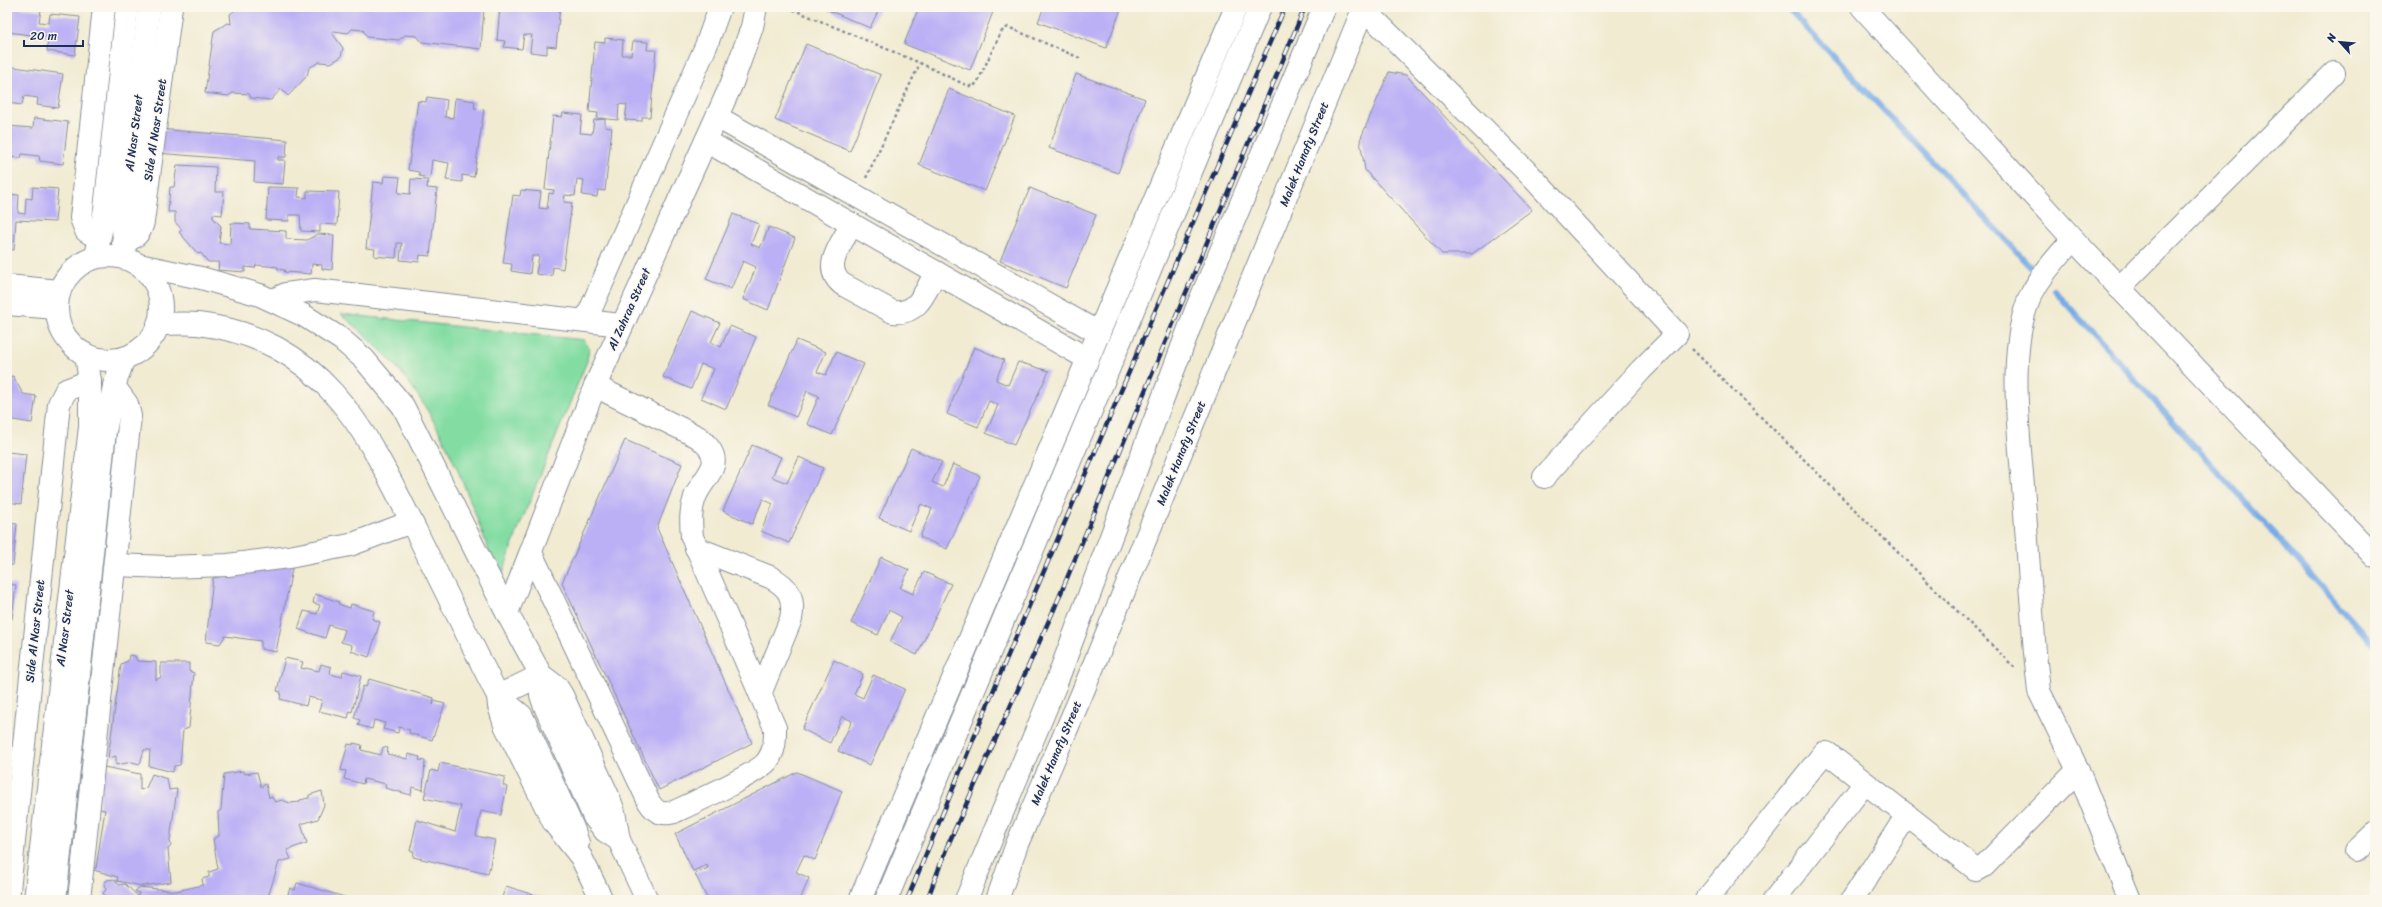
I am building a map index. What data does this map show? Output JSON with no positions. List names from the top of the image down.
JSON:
{
  "streets": {
    "main road": [
      "Side Al Nasr Street",
      "Al Nasr Street",
      "Malek Hanafy Street",
      "Al Zahraa Street"
    ]
  },
  "crossings": [
    ["Side Al Nasr Street", "Al Nasr Street"]
  ],
  "scale_bar": "20 m",
  "north": "top left"
}
